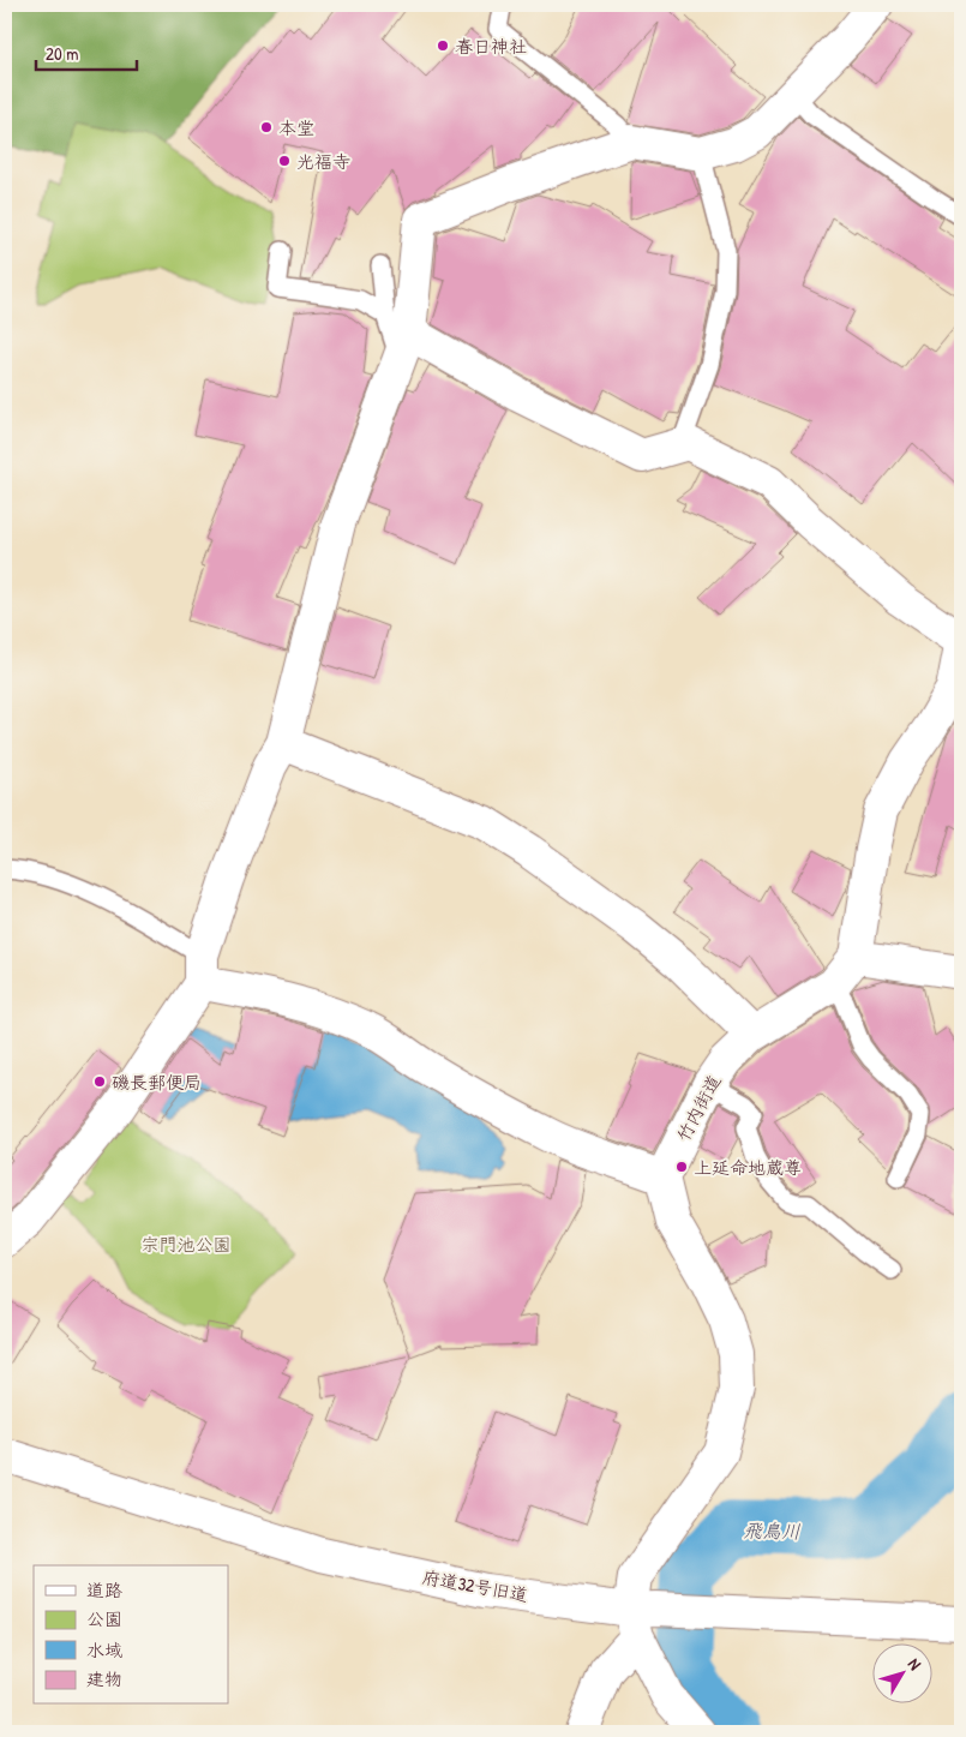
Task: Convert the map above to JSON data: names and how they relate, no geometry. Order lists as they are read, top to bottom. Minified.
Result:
{"streets":{"street":["竹内街道","府道32号旧道"]},"water":["飛鳥川"],"parks":["宗門池公園"],"places":["春日神社","本堂","光福寺","磯長郵便局","上延命地蔵尊"],"legend":["道路","公園","水域","建物"],"scale_bar":"20 m","north":"top right"}
